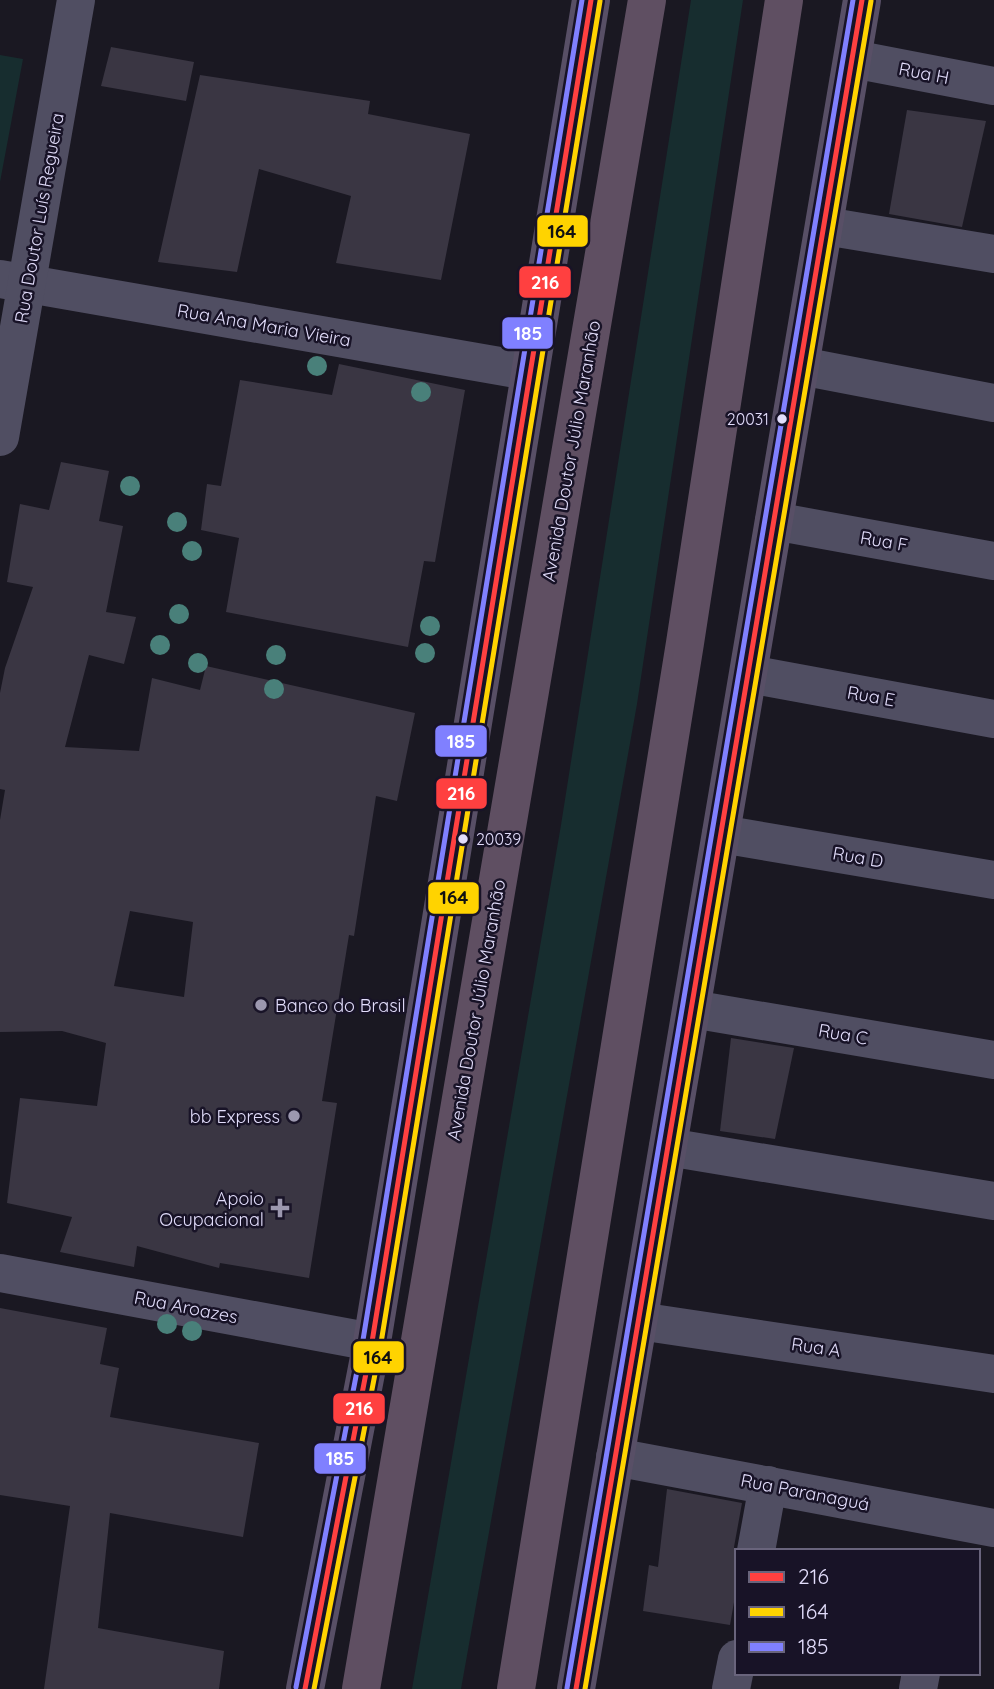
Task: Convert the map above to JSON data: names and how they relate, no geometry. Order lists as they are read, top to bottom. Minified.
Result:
{"streets":{"highway":["Avenida Doutor Júlio Maranhão"],"street":["Rua H","Rua Doutor Luís Regueira","Rua Ana Maria Vieira","Rua F","Rua E","Rua D","Rua C","Rua Aroazes","Rua A","Rua Paranaguá"]},"crossings":[["Rua Doutor Luís Regueira","Rua Ana Maria Vieira"]],"places":{"other":["20031","20039","Banco do Brasil","bb Express"],"health":["Apoio Ocupacional"]},"lines":["transit line 216","transit line 185","transit line 164"],"legend":["216","164","185"]}
